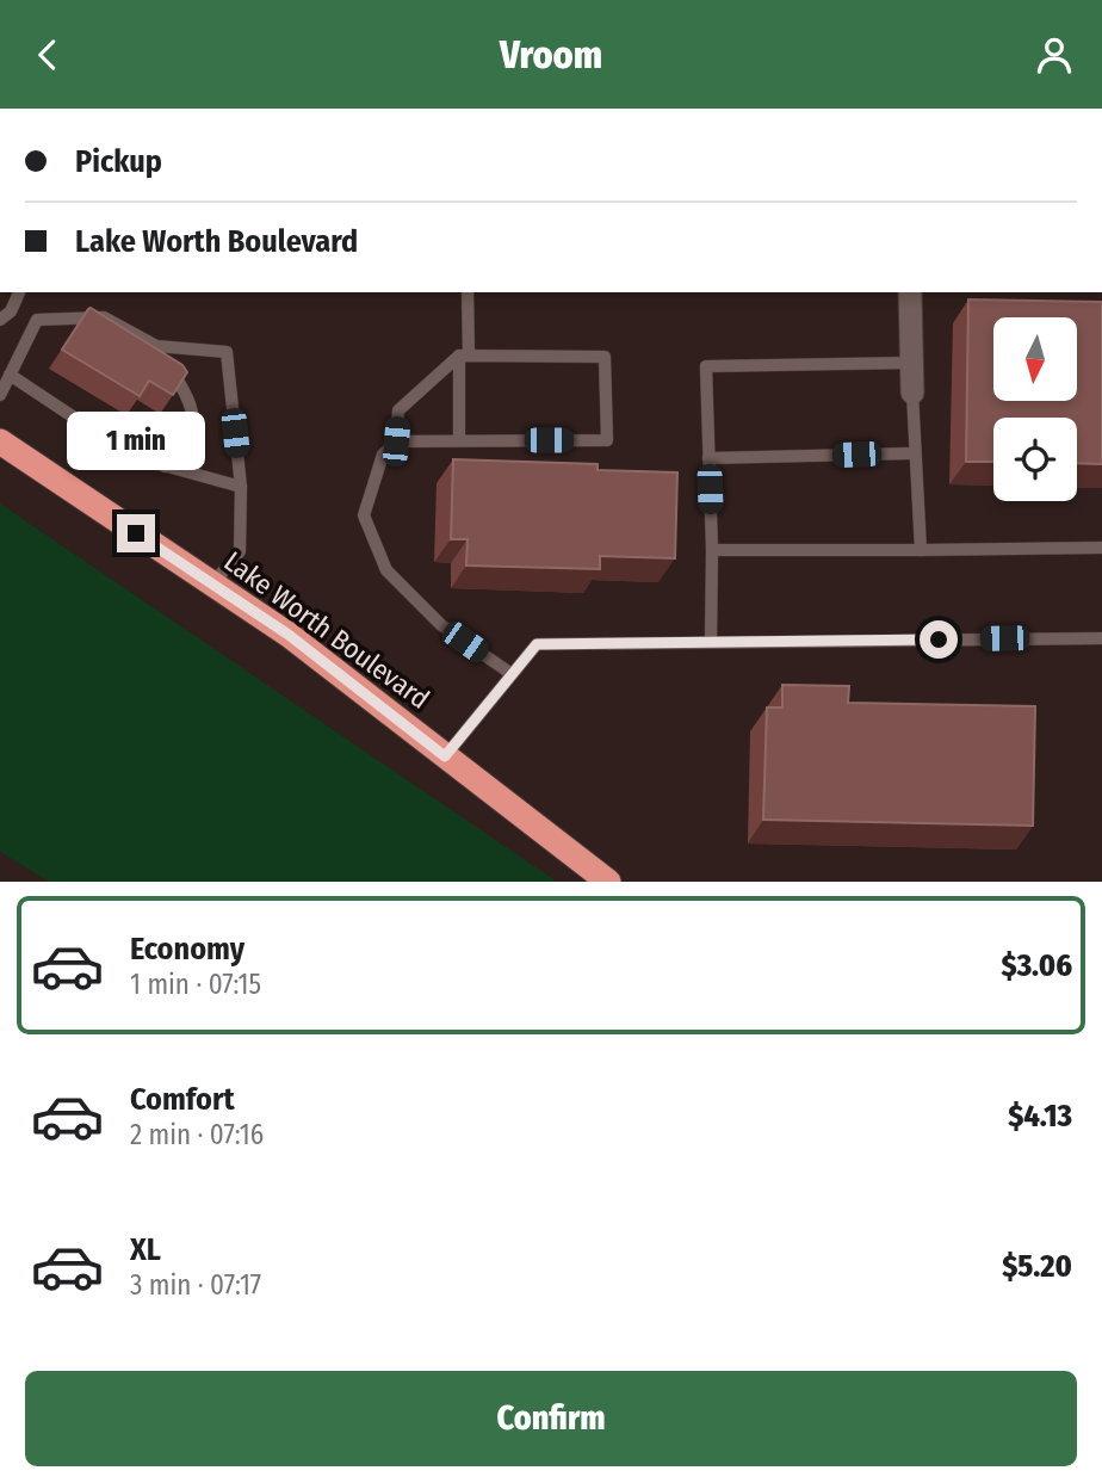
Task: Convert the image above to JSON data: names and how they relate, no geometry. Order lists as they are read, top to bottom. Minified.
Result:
{"streets":{"highway":["Lake Worth Boulevard"]},"north":"bottom","page":{"header":"Vroom","banner":["Pickup","Lake Worth Boulevard"],"bubble":"1 min","list":[{"name":"Economy","note":"1 min · 07:15","value":"$3.06"},{"name":"Comfort","note":"2 min · 07:16","value":"$4.13"},{"name":"XL","note":"3 min · 07:17","value":"$5.20"}],"buttons":"Confirm"}}
